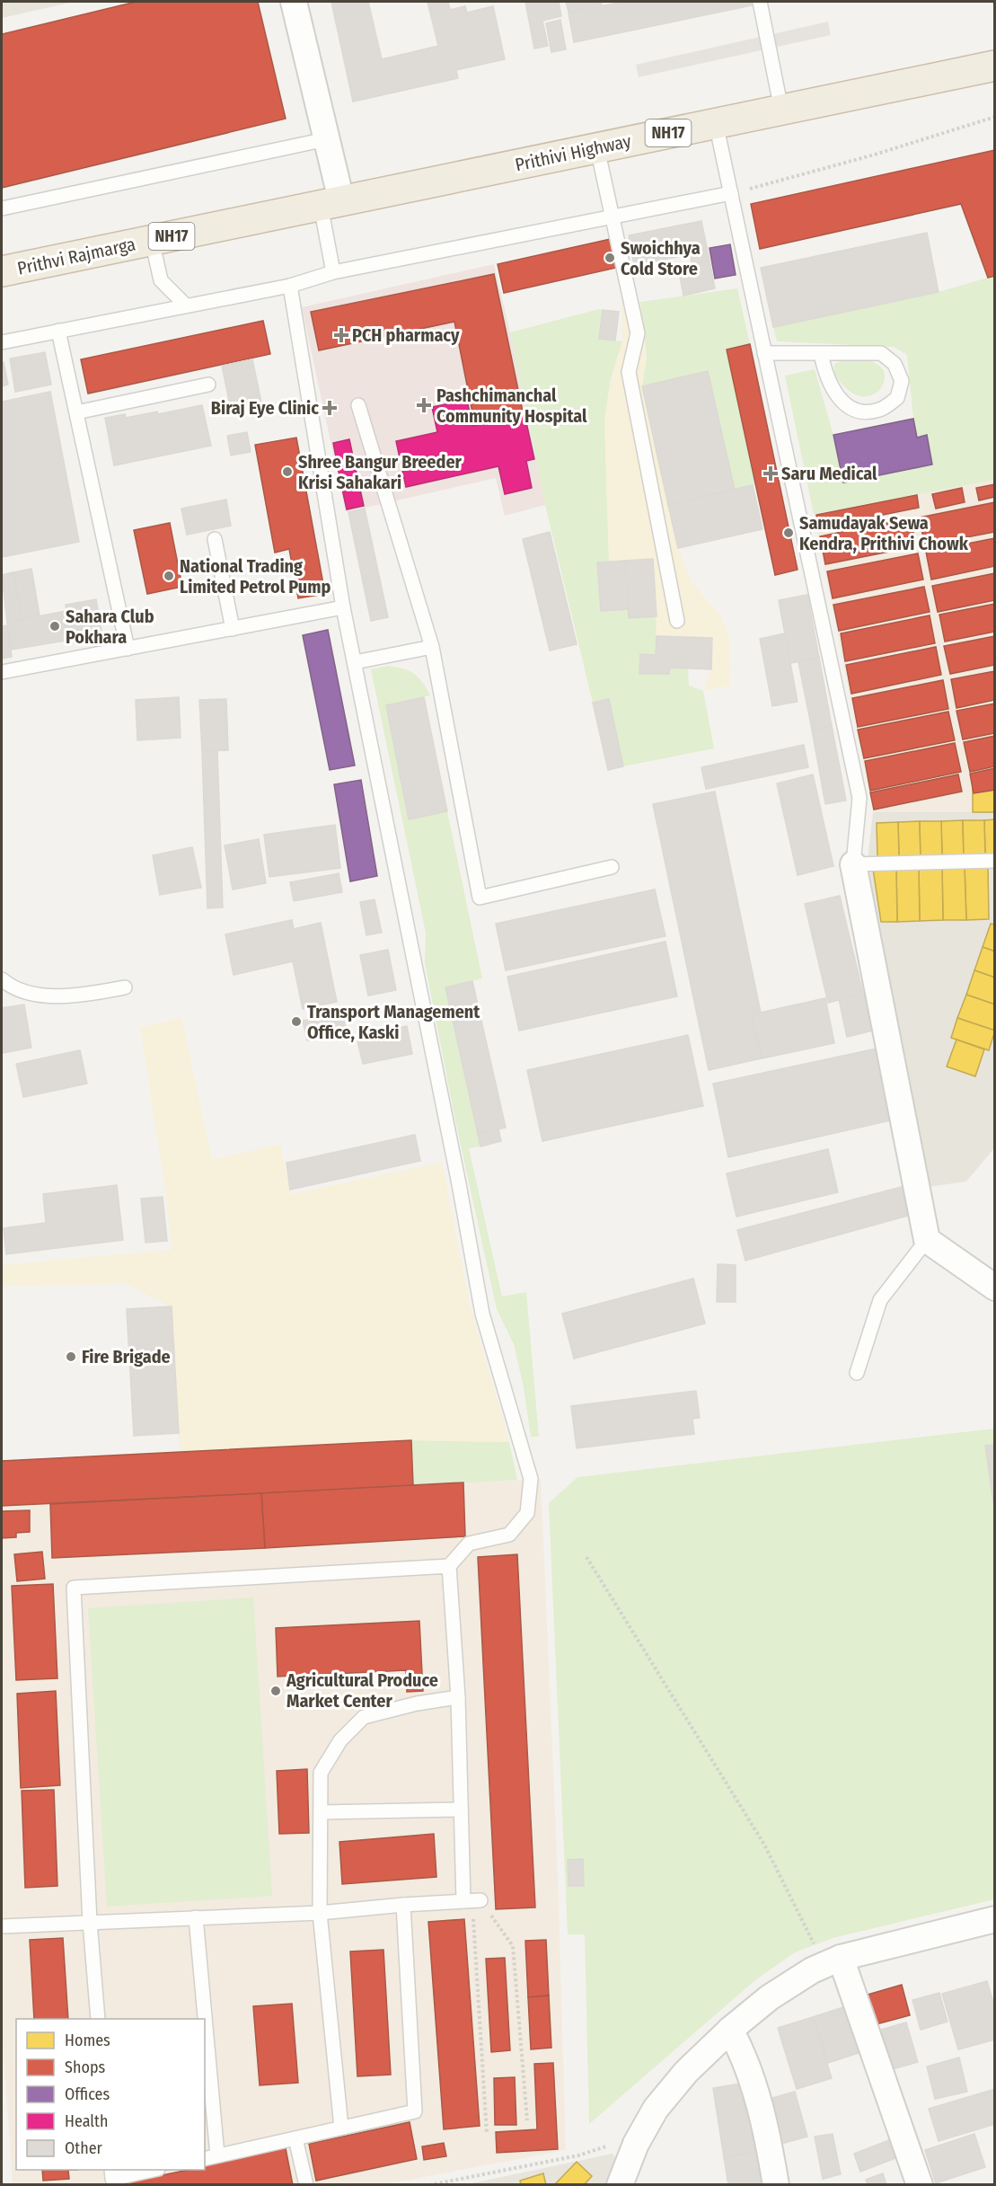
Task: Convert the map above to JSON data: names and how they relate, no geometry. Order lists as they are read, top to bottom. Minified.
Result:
{"streets":{"highway":["NH17","Prithivi Highway","Prithvi Rajmarga"]},"crossings":[["Prithivi Highway","Prithvi Rajmarga"]],"places":{"other":["Swoichhya Cold Store","Shree Bangur Breeder Krisi Sahakari","Samudayak Sewa Kendra, Prithivi Chowk","National Trading Limited Petrol Pump","Sahara Club Pokhara","Transport Management Office, Kaski","Fire Brigade","Agricultural Produce Market Center"],"health":["PCH pharmacy","Pashchimanchal Community Hospital","Biraj Eye Clinic","Saru Medical"]},"legend":["Homes","Shops","Offices","Health","Other"]}
